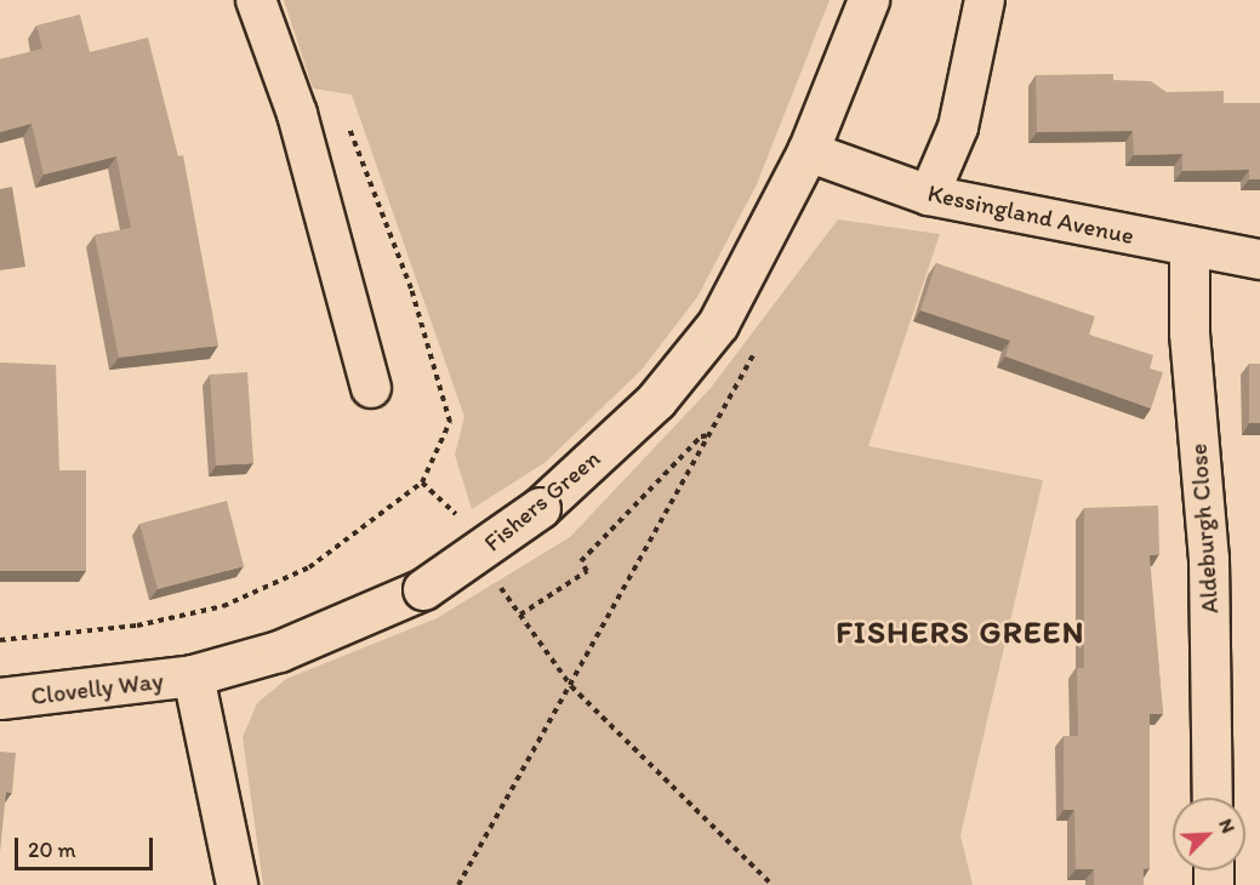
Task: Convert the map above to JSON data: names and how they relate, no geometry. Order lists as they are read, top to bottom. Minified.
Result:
{"streets":{"street":["Kessingland Avenue","Fishers Green","Aldeburgh Close","Clovelly Way"]},"crossings":[["Kessingland Avenue","Fishers Green"],["Kessingland Avenue","Aldeburgh Close"],["Fishers Green","Clovelly Way"]],"districts":["FISHERS GREEN"],"scale_bar":"20 m","north":"top right"}
